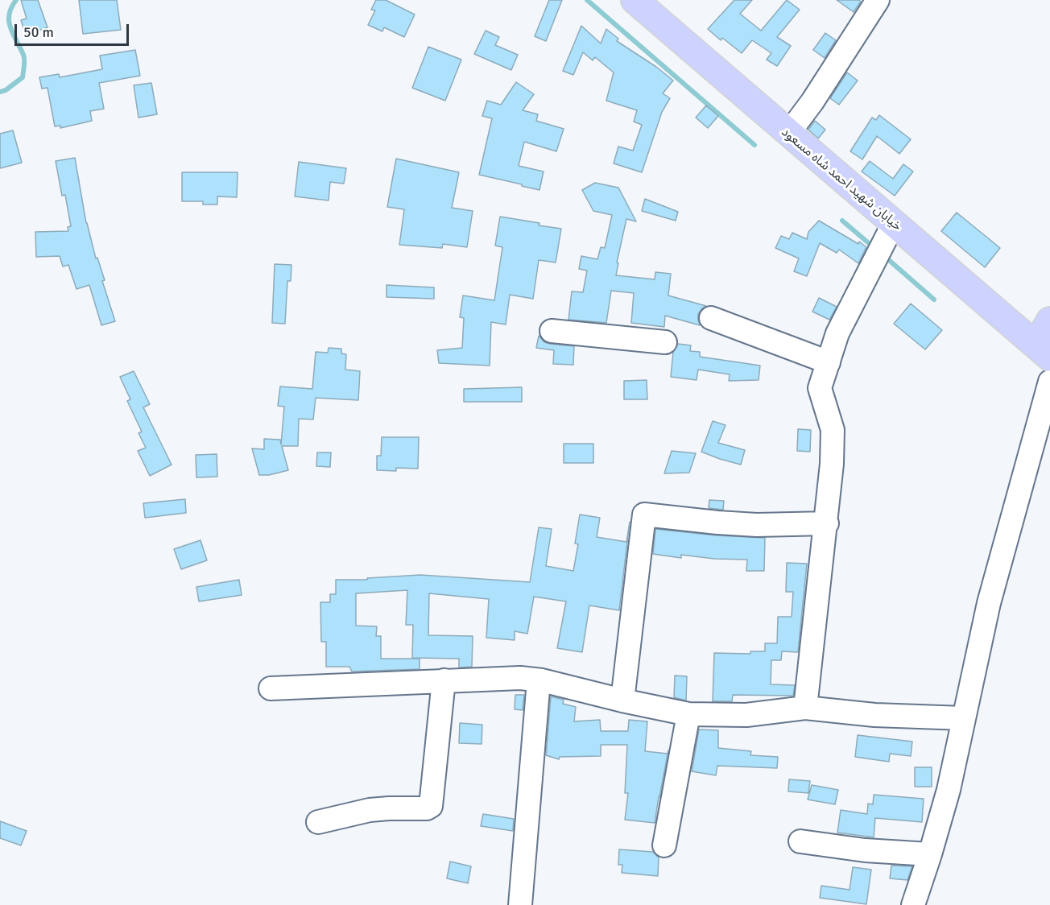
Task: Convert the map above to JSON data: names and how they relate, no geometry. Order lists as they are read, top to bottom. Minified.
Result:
{"streets":{"main road":["خیابان شهید احمد شاه مسعود"]},"scale_bar":"50 m"}
